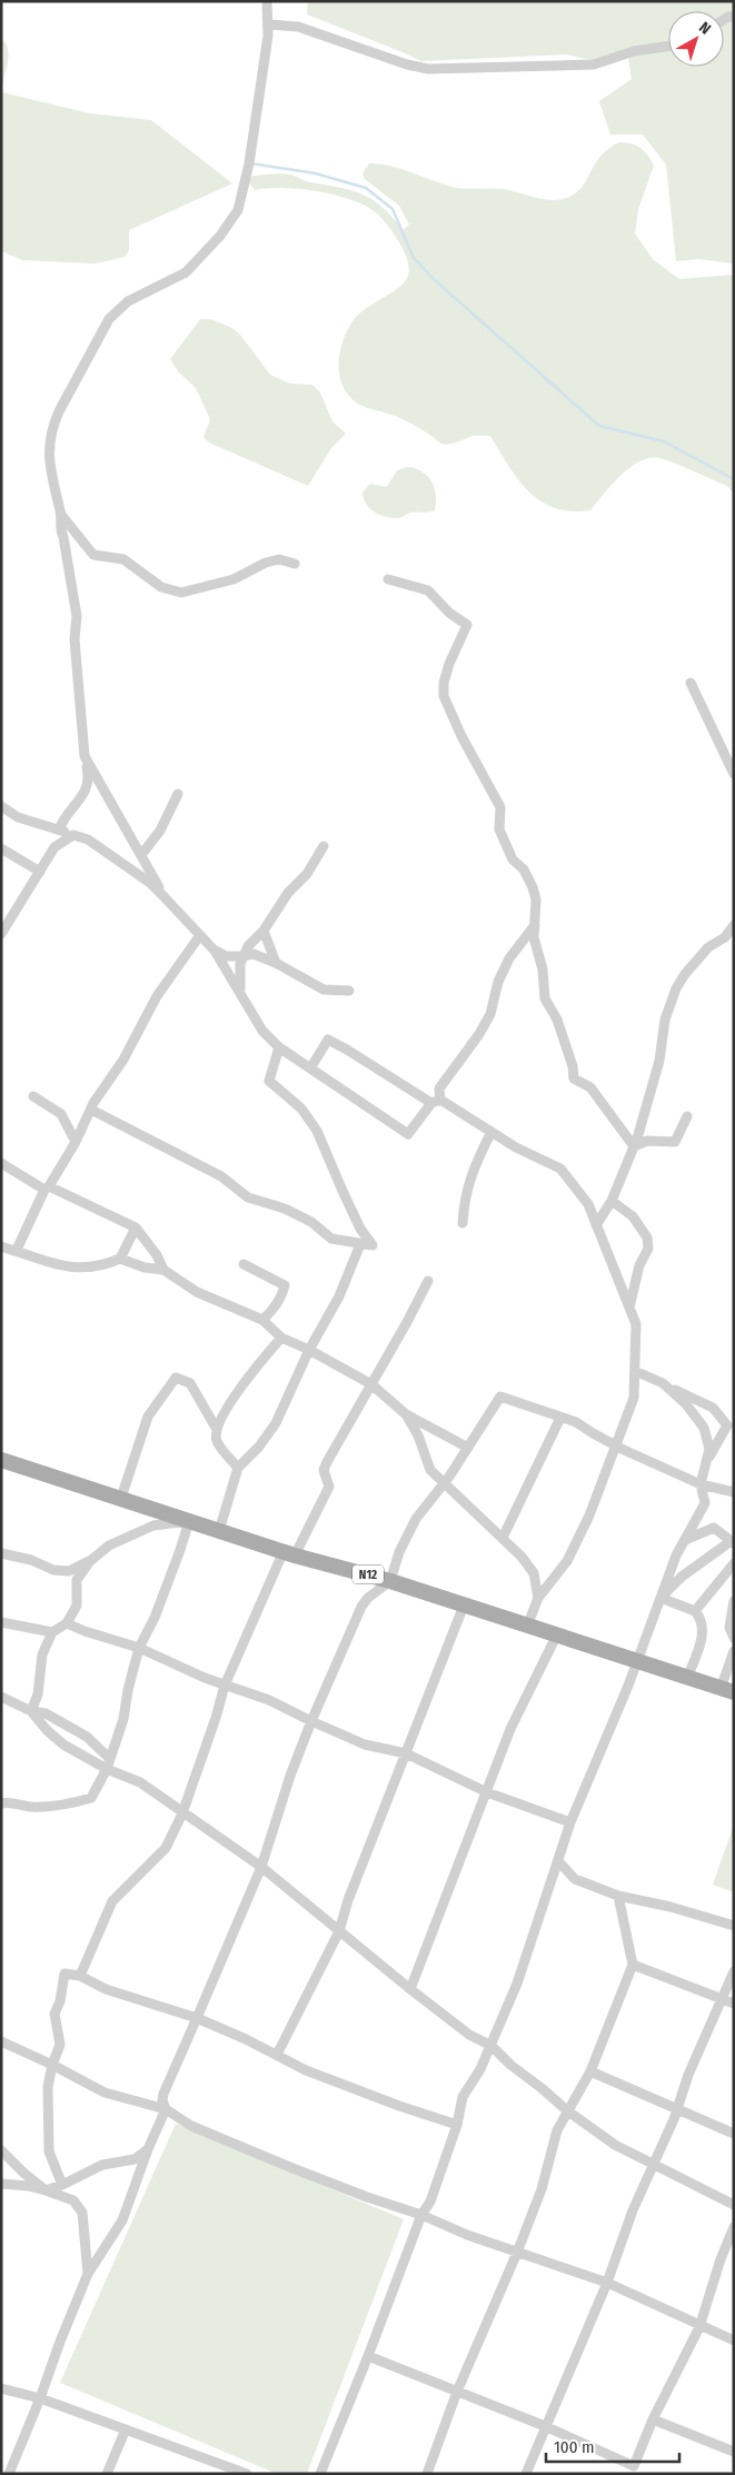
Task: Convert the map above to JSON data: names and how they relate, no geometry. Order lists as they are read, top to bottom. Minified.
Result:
{"streets":{"main road":["N12"]},"scale_bar":"100 m","north":"top right"}
